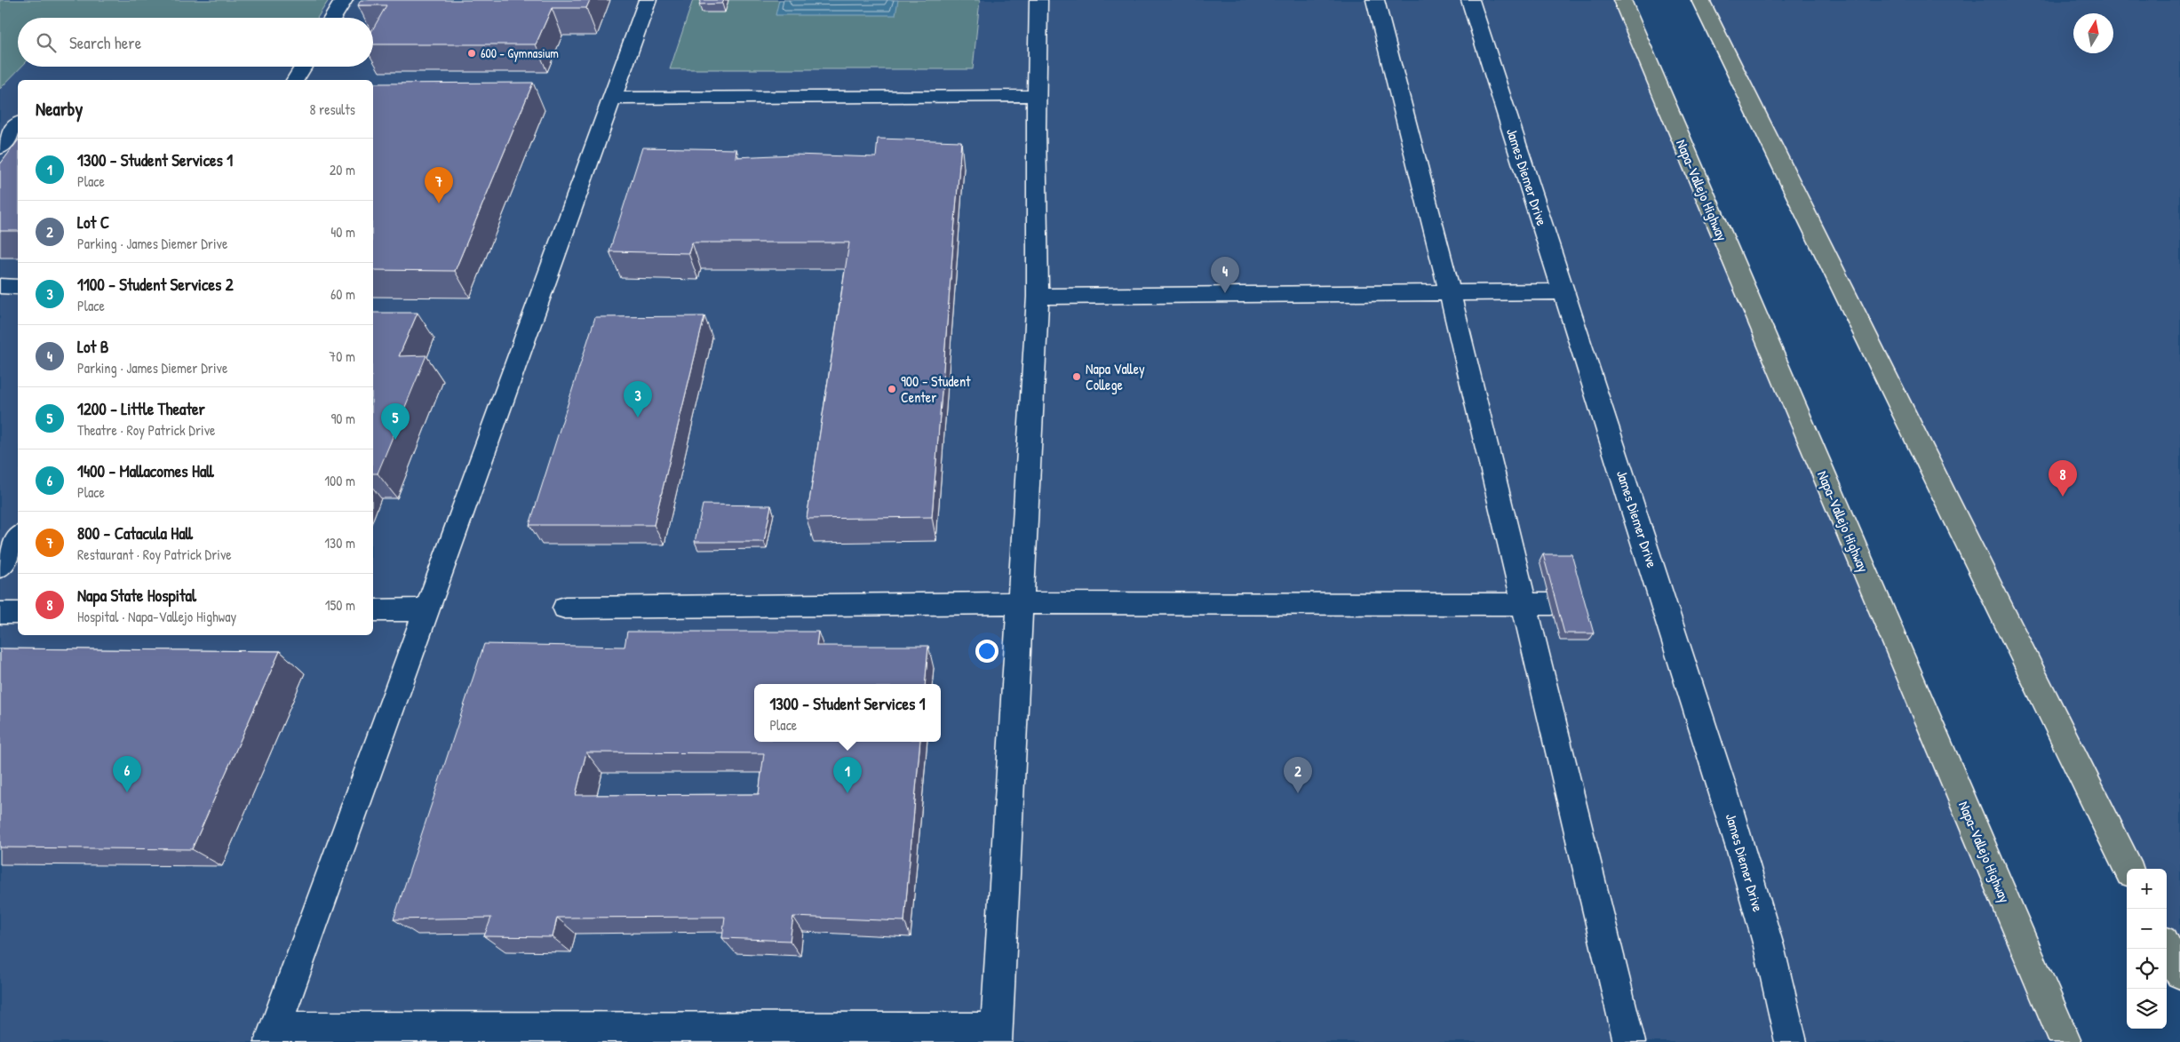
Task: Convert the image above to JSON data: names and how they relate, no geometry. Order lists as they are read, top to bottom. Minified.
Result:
{"streets":{"main road":["Napa-Vallejo Highway"],"street":["James Diemer Drive"]},"places":["600 - Gymnasium","Napa Valley College","900 - Student Center"],"north":"top","page":{"search":"Search here","heading":["Nearby","8 results"],"list":[{"mark":"1","name":"1300 - Student Services 1","note":"Place","value":"20 m"},{"mark":"2","name":"Lot C","note":"Parking · James Diemer Drive","value":"40 m"},{"mark":"3","name":"1100 - Student Services 2","note":"Place","value":"60 m"},{"mark":"4","name":"Lot B","note":"Parking · James Diemer Drive","value":"70 m"},{"mark":"5","name":"1200 - Little Theater","note":"Theatre · Roy Patrick Drive","value":"90 m"},{"mark":"6","name":"1400 - Mallacomes Hall","note":"Place","value":"100 m"},{"mark":"7","name":"800 - Catacula Hall","note":"Restaurant · Roy Patrick Drive","value":"130 m"},{"mark":"8","name":"Napa State Hospital","note":"Hospital · Napa-Vallejo Highway","value":"150 m"}],"pins":["7","4","3","5","8","6","1","2"],"popup":["1300 - Student Services 1","Place"],"map_buttons":["+","−"]}}
